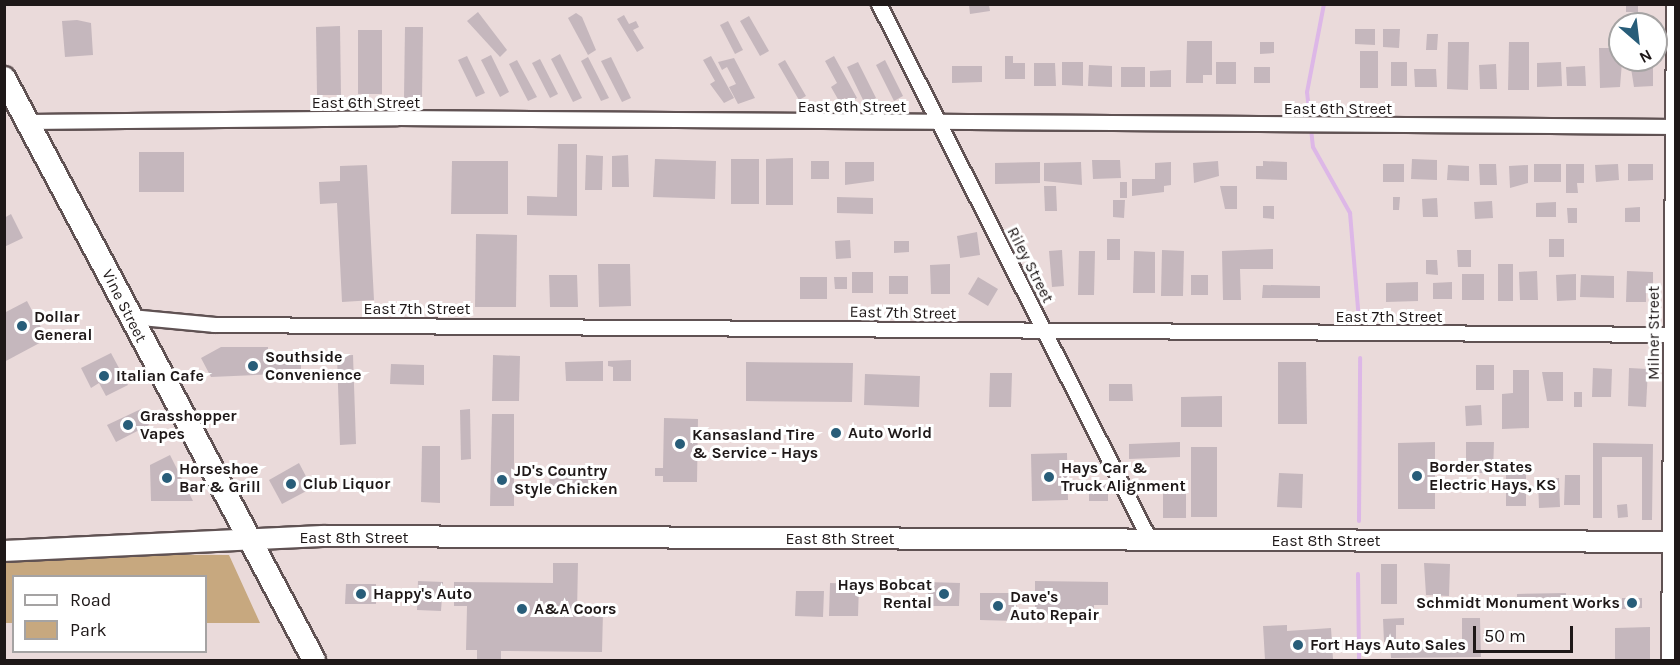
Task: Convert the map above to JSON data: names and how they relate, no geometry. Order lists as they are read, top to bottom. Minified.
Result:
{"streets":{"main road":["Vine Street","East 8th Street"],"street":["East 6th Street","Riley Street","East 7th Street","Milner Street"]},"crossings":[["East 6th Street","Riley Street"],["East 6th Street","Vine Street"],["East 6th Street","Milner Street"],["Riley Street","East 7th Street"],["Riley Street","East 8th Street"],["Vine Street","East 7th Street"],["Vine Street","East 8th Street"],["East 7th Street","Milner Street"],["Milner Street","East 8th Street"]],"places":["Dollar General","Southside Convenience","Italian Cafe","Grasshopper Vapes","Auto World","Kansasland Tire & Service - Hays","Border States Electric Hays, KS","Hays Car & Truck Alignment","Horseshoe Bar & Grill","JD's Country Style Chicken","Club Liquor","Happy's Auto","Hays Bobcat Rental","Schmidt Monument Works","Dave's Auto Repair","A&A Coors","Fort Hays Auto Sales"],"legend":["Road","Park"],"scale_bar":"50 m","north":"bottom right"}
